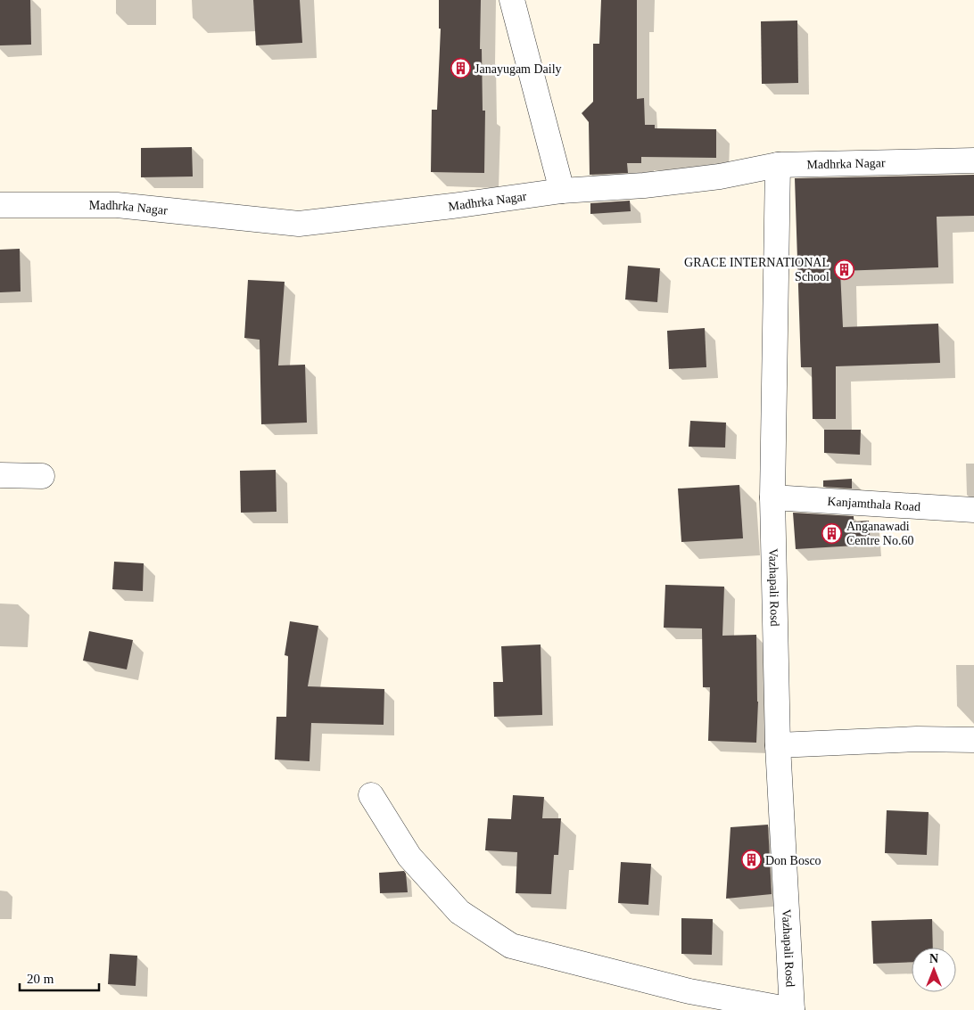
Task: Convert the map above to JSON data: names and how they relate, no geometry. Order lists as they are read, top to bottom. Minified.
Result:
{"streets":{"street":["Madhrka Nagar","Kanjamthala Road","Vazhapali Rosd"]},"crossings":[["Madhrka Nagar","Vazhapali Rosd"],["Kanjamthala Road","Vazhapali Rosd"]],"places":{"building":["Janayugam Daily","GRACE INTERNATIONAL School","Anganawadi Centre No.60","Don Bosco"]},"scale_bar":"20 m","north":"top"}
